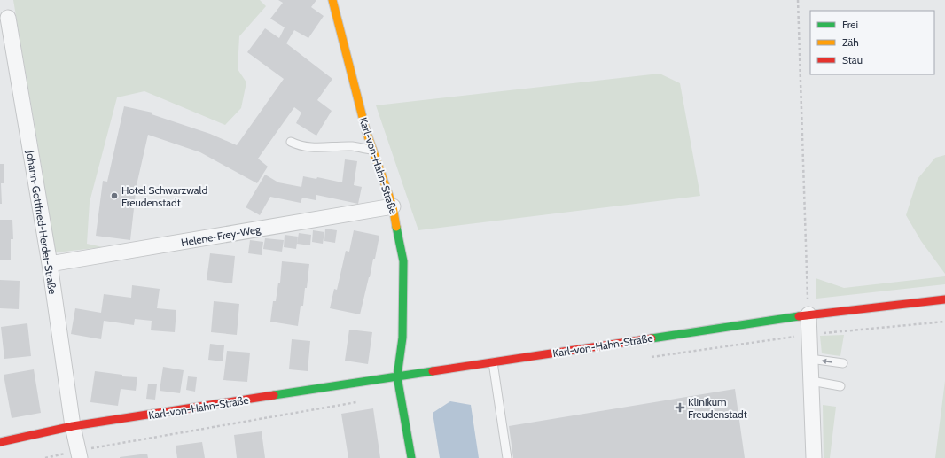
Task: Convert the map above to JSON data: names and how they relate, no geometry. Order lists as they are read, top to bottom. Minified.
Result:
{"streets":{"street":["Karl-von-Hahn-Straße","Johann-Gottfried-Herder-Straße","Helene-Frey-Weg"]},"crossings":[["Karl-von-Hahn-Straße","Johann-Gottfried-Herder-Straße"],["Karl-von-Hahn-Straße","Helene-Frey-Weg"],["Johann-Gottfried-Herder-Straße","Helene-Frey-Weg"]],"places":{"other":["Hotel Schwarzwald Freudenstadt"],"health":["Klinikum Freudenstadt"]},"legend":["Frei","Zäh","Stau"]}
